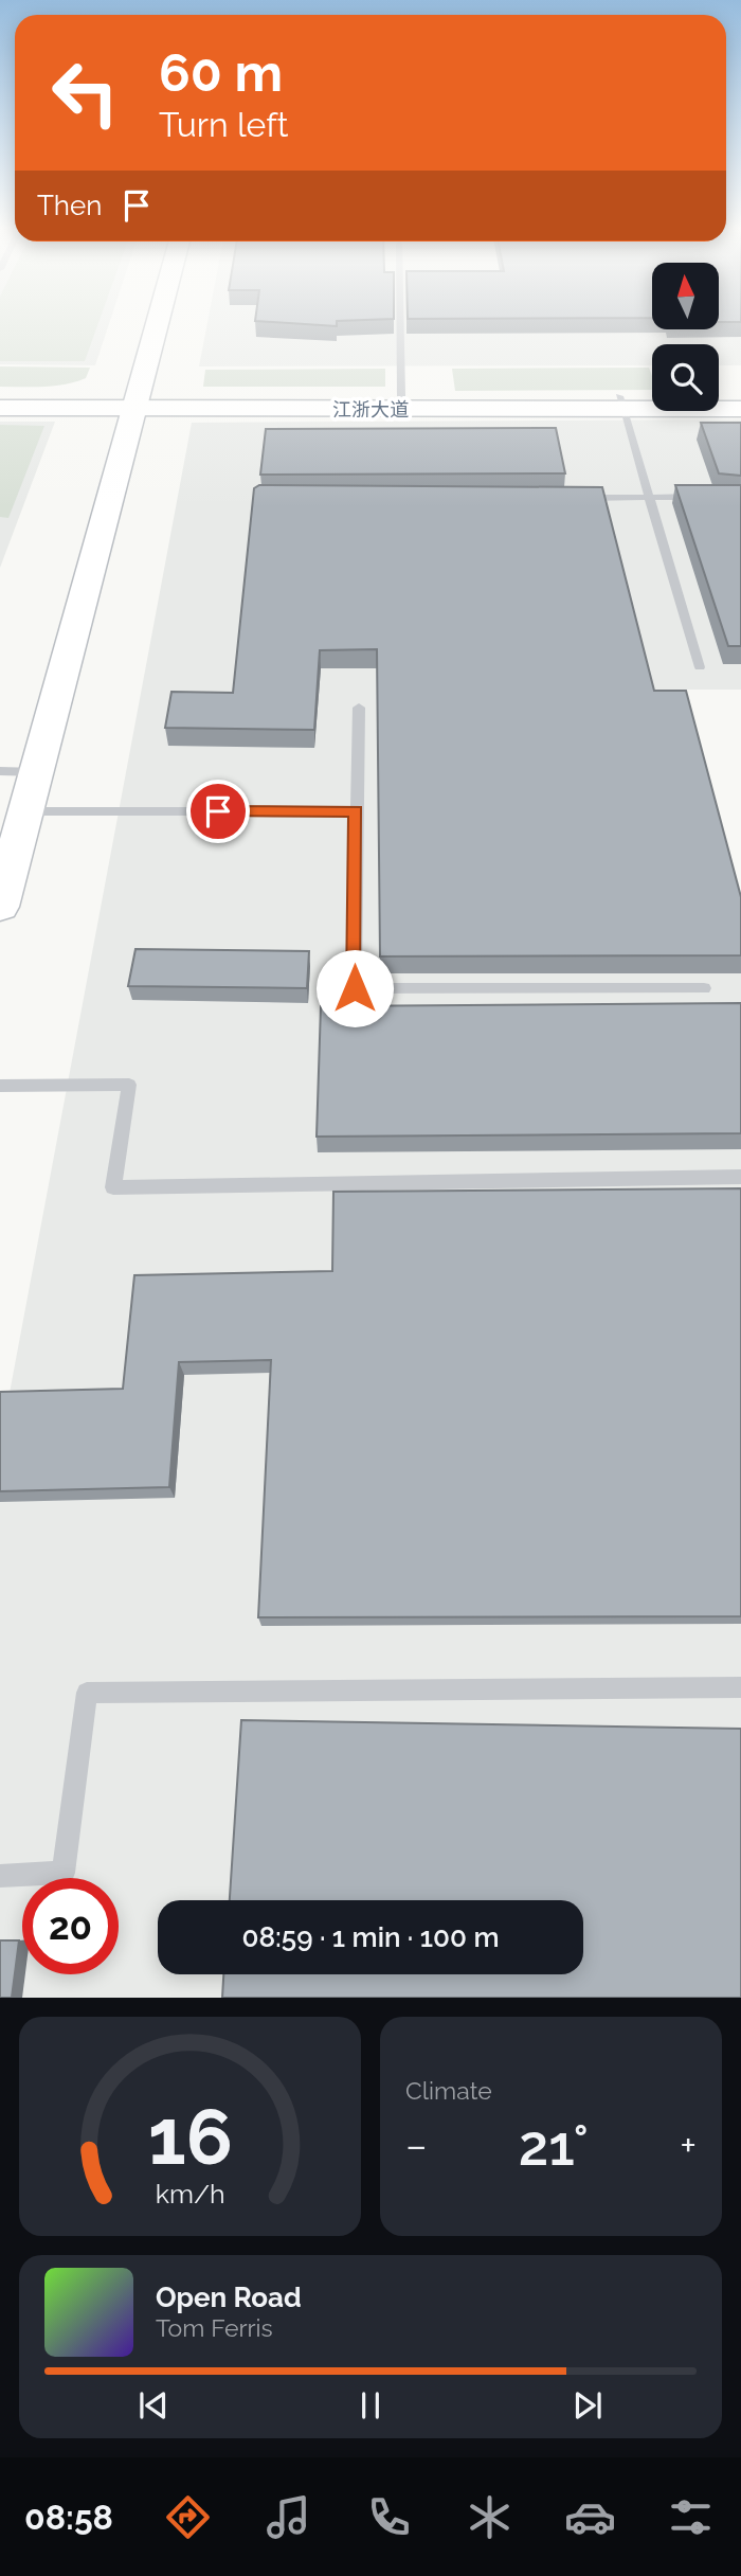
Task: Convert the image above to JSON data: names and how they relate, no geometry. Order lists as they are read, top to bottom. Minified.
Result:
{"streets":{"main road":["江浙大道"]},"north":"top","page":{"turn":["60 m","Turn left"],"then":"Then","limit":"20","trip":"08:59 · 1 min · 100 m","tile":"Climate","heat":["−","21°","+"],"song":["Open Road","Tom Ferris"],"tabs":"08:58","gauge":["16","km/h"]}}
